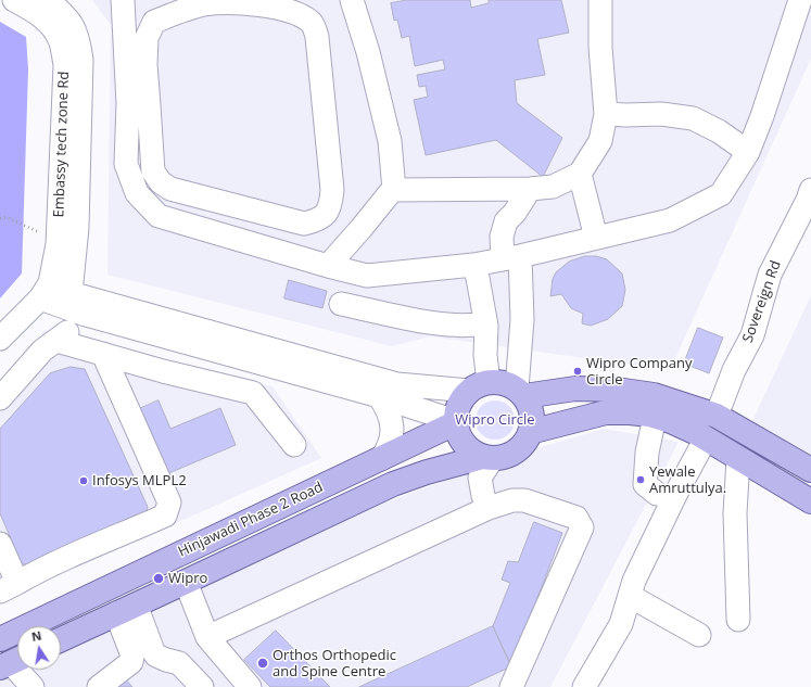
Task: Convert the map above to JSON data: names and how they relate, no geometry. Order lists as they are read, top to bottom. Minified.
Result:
{"streets":{"main road":["Hinjawadi Phase 2 Road"],"street":["Embassy tech zone Rd","Sovereign Rd"]},"parks":["Wipro Circle"],"places":["Wipro Company Circle","Yewale Amruttulya.","Infosys MLPL2","Wipro","Orthos Orthopedic and Spine Centre"],"north":"top"}
